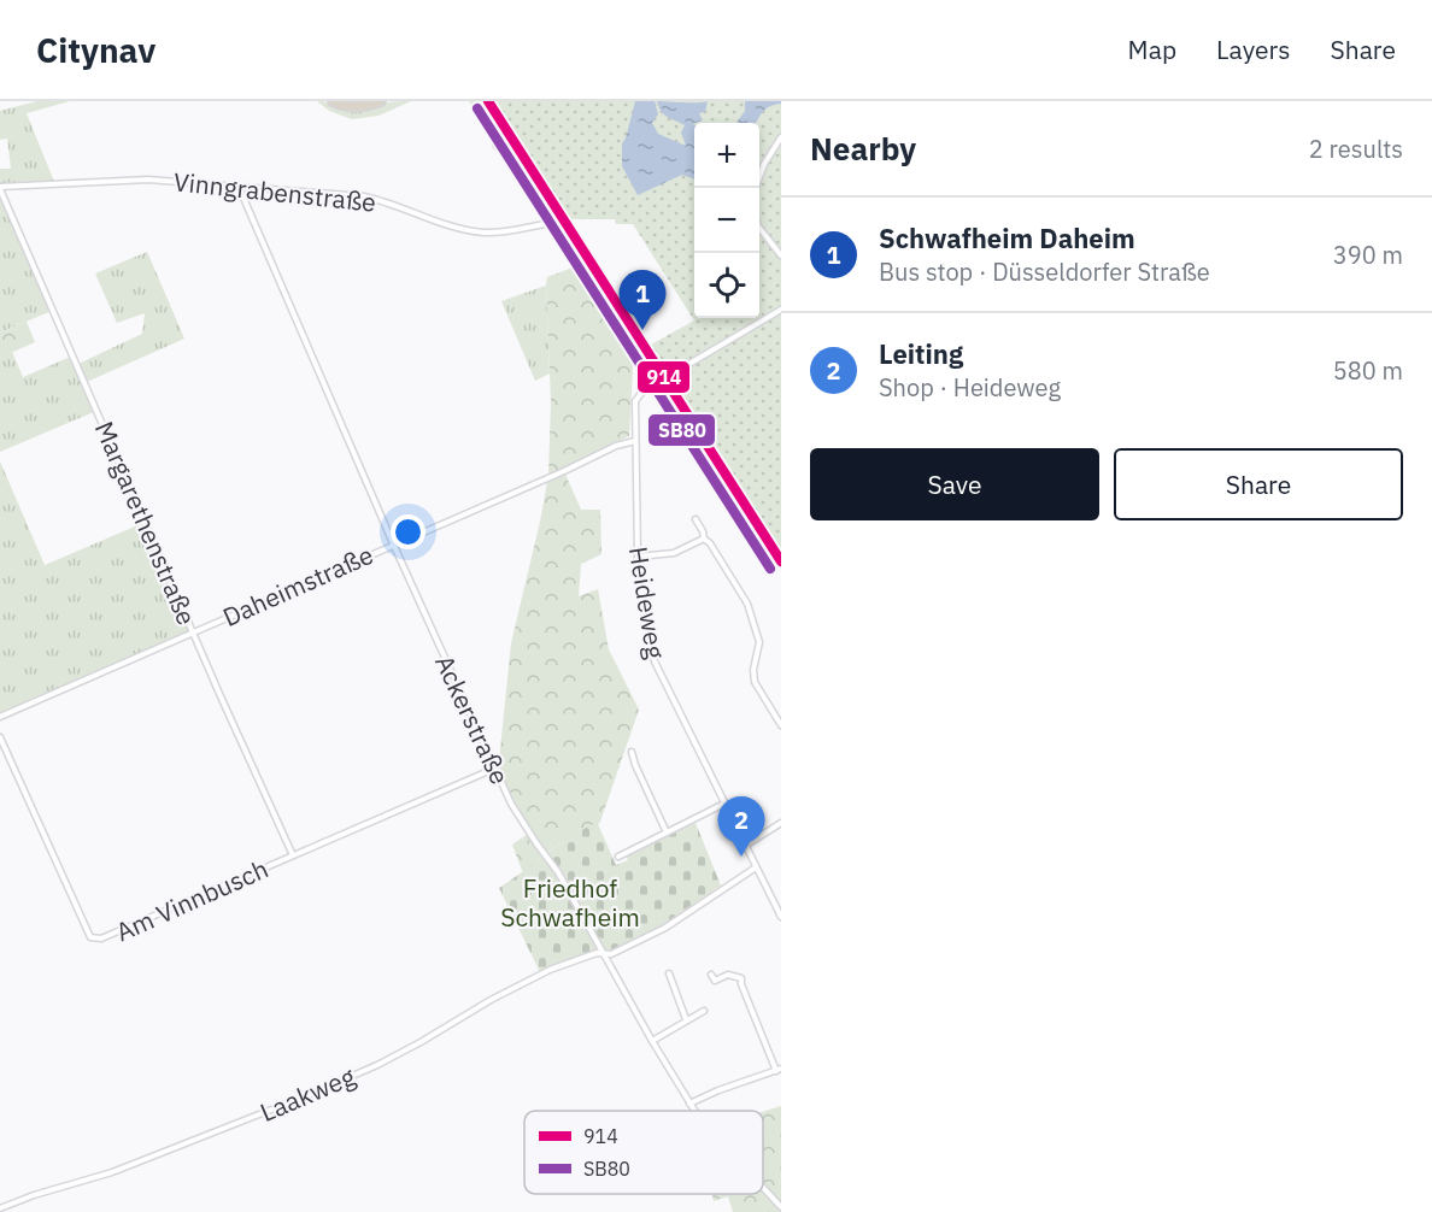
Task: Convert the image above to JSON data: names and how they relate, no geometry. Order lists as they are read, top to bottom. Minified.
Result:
{"streets":{"street":["Vinngrabenstraße","Margarethenstraße","Daheimstraße","Heideweg","Ackerstraße","Am Vinnbusch","Laakweg"]},"crossings":[["Vinngrabenstraße","Margarethenstraße"],["Vinngrabenstraße","Ackerstraße"],["Margarethenstraße","Daheimstraße"],["Margarethenstraße","Am Vinnbusch"],["Daheimstraße","Heideweg"],["Daheimstraße","Ackerstraße"],["Heideweg","Laakweg"],["Ackerstraße","Am Vinnbusch"],["Ackerstraße","Laakweg"]],"parks":["Friedhof Schwafheim"],"lines":["transit line 914","transit line SB80"],"legend":["914","SB80"],"page":{"header":"Citynav","nav":["Map","Layers","Share"],"heading":["Nearby","2 results"],"map_buttons":["+","−"],"list":[{"mark":"1","name":"Schwafheim Daheim","note":"Bus stop · Düsseldorfer Straße","value":"390 m"},{"mark":"2","name":"Leiting","note":"Shop · Heideweg","value":"580 m"}],"pins":["1","2"],"buttons":["Save","Share"]}}
